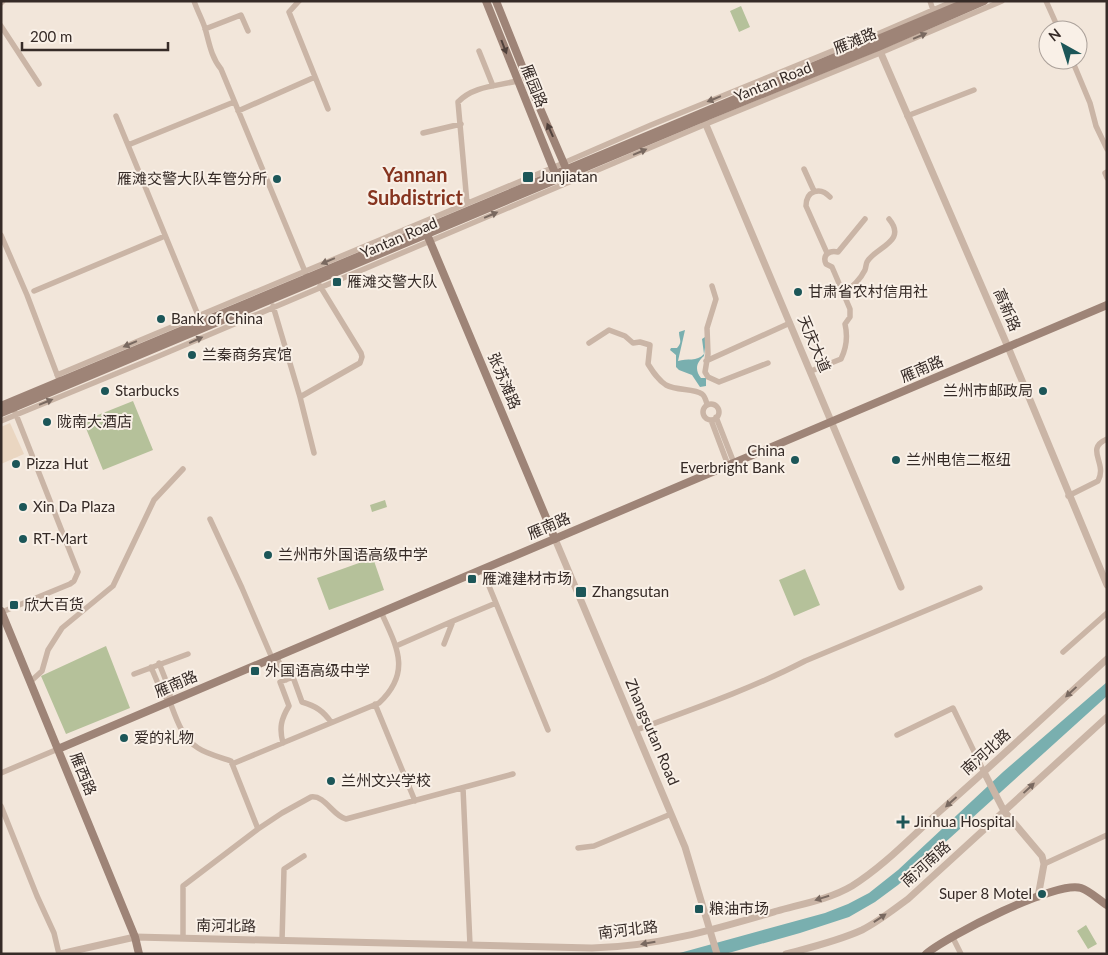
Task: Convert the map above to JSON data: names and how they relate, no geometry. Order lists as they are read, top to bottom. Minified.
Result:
{"streets":{"main road":["雁滩路","Yantan Road","雁园路","雁南路","张苏滩路","雁西路"],"street":["高新路","天庆大道","Zhangsutan Road","南河北路","南河南路"]},"crossings":[["雁滩路","Yantan Road"],["雁滩路","雁园路"],["雁滩路","高新路"],["雁滩路","天庆大道"],["Yantan Road","雁园路"],["Yantan Road","高新路"],["Yantan Road","天庆大道"],["Yantan Road","张苏滩路"],["高新路","雁南路"],["天庆大道","雁南路"],["雁南路","张苏滩路"],["雁南路","Zhangsutan Road"],["雁南路","雁西路"],["张苏滩路","Zhangsutan Road"],["Zhangsutan Road","南河北路"],["南河北路","雁西路"]],"one_way":["南河北路","南河南路"],"districts":["Yannan Subdistrict"],"places":{"transit":["Junjiatan","雁滩交警大队","雁滩建材市场","Zhangsutan","欣大百货","外国语高级中学","粮油市场"],"other":["雁滩交警大队车管分所","甘肃省农村信用社","Bank of China","兰秦商务宾馆","Starbucks","兰州市邮政局","陇南大酒店","China Everbright Bank","兰州电信二枢纽","Pizza Hut","Xin Da Plaza","RT-Mart","兰州市外国语高级中学","爱的礼物","兰州文兴学校","Super 8 Motel"],"health":["Jinhua Hospital"]},"scale_bar":"200 m","north":"top left"}
